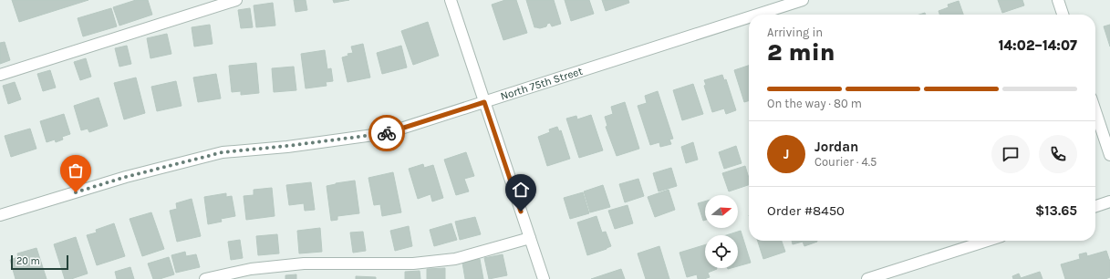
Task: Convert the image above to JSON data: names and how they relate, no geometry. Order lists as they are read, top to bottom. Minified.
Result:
{"streets":{"street":["North 75th Street"]},"scale_bar":"20 m","north":"right","page":{"heading":["2 min","Arriving in","14:02–14:07"],"panel":["Jordan","Courier · 4.5","Order #8450","$13.65"],"bar":"On the way · 80 m","round":"J","scale":"20 m"}}
